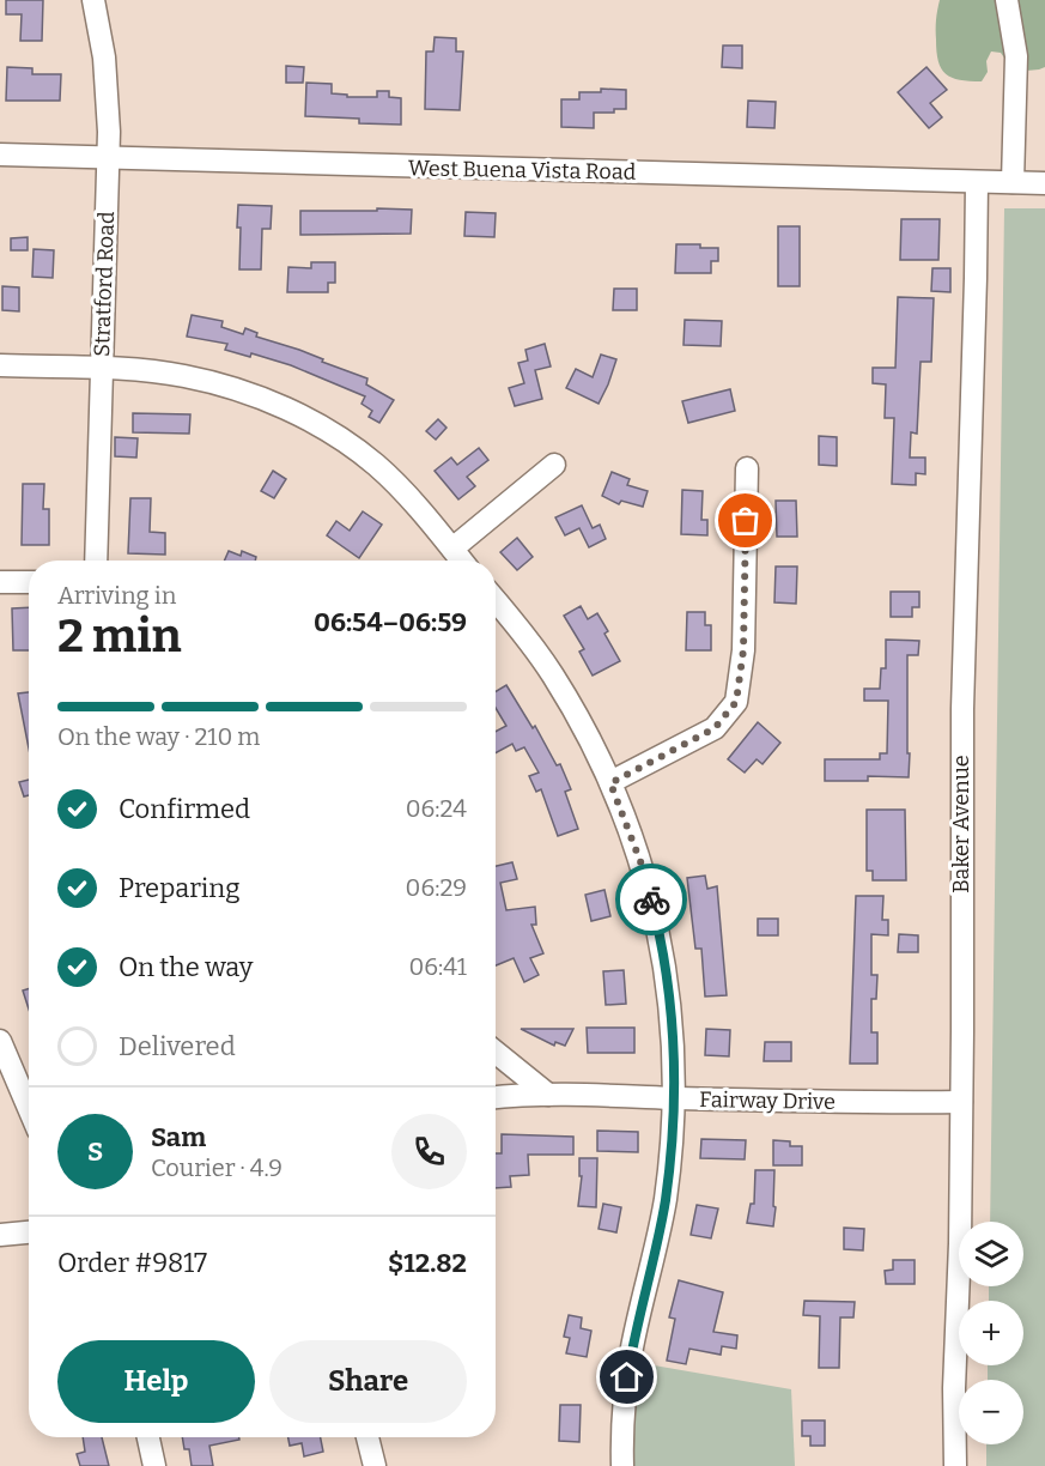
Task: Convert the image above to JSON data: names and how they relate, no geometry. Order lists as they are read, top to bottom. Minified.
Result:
{"streets":{"street":["West Buena Vista Road","Stratford Road","Baker Avenue","Fairway Drive"]},"crossings":[["West Buena Vista Road","Stratford Road"],["West Buena Vista Road","Baker Avenue"],["Baker Avenue","Fairway Drive"]],"page":{"heading":["2 min","Arriving in","06:54–06:59"],"panel":["Sam","Courier · 4.9","Order #9817","$12.82"],"bar":"On the way · 210 m","list":[["Confirmed","06:24"],["Preparing","06:29"],["On the way","06:41"],"Delivered"],"round":"S","map_buttons":["+","−"],"buttons":["Help","Share"]}}
